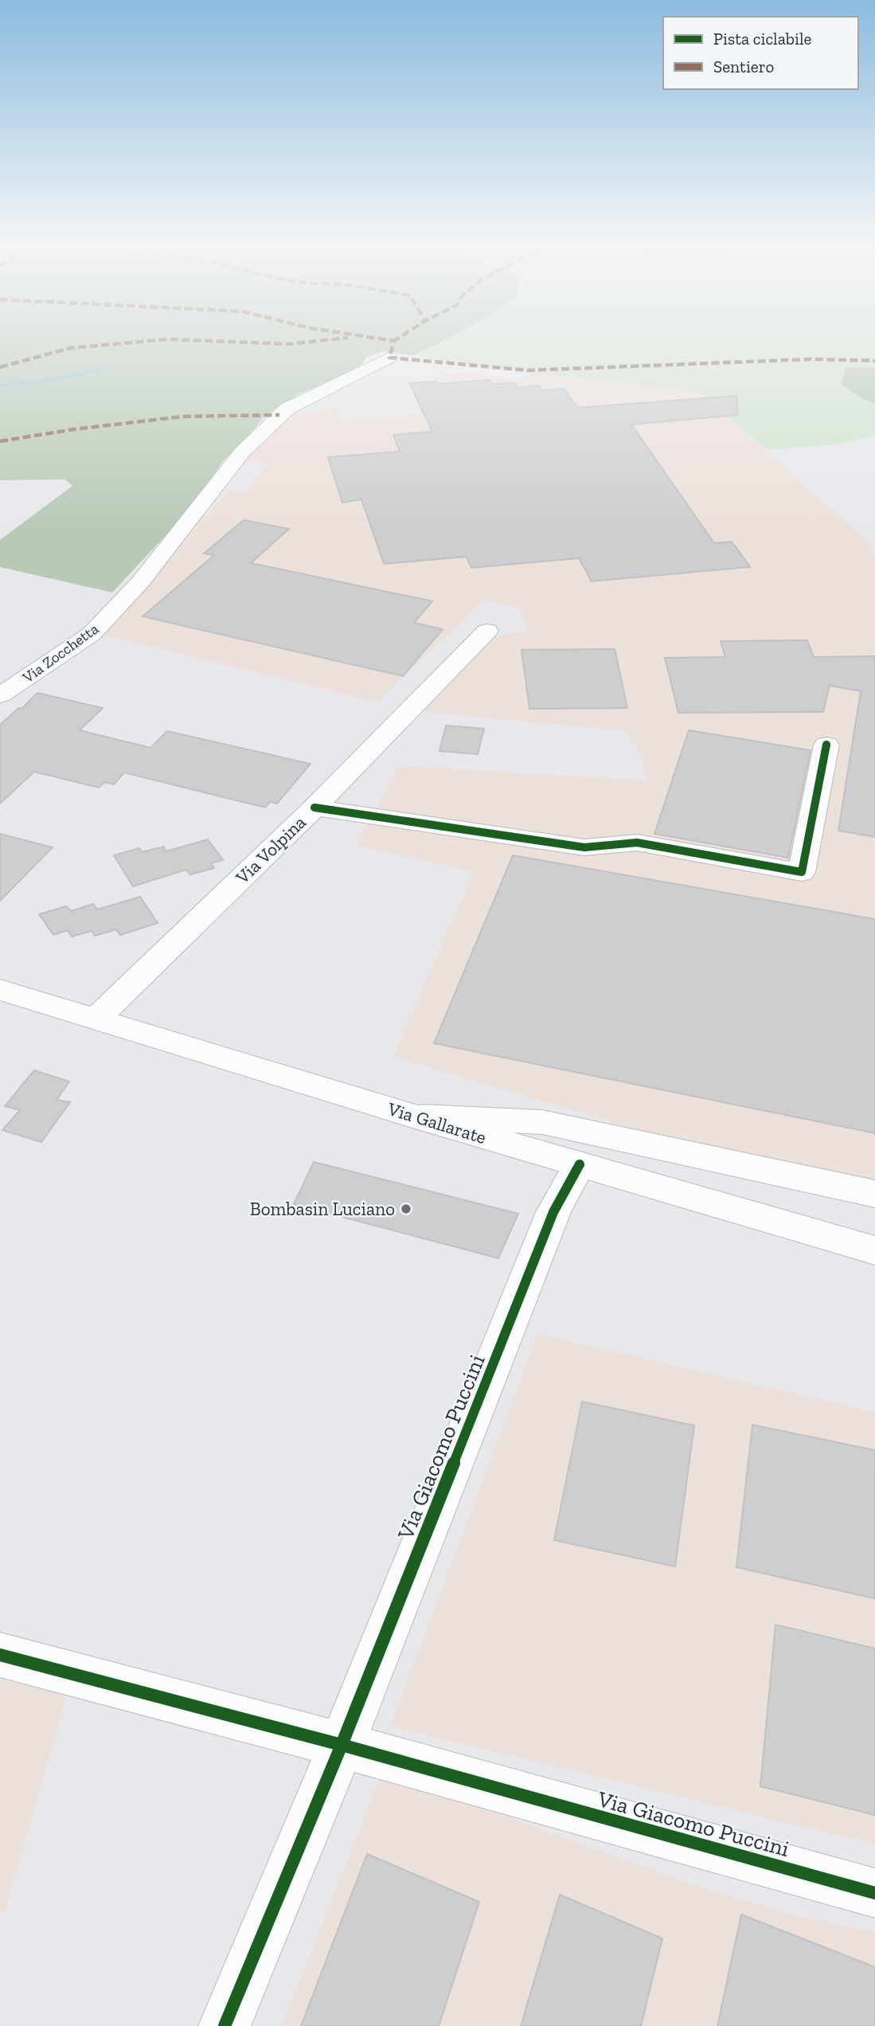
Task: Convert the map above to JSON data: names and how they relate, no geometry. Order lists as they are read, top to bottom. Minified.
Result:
{"streets":{"street":["Via Zocchetta","Via Volpina","Via Gallarate","Via Giacomo Puccini"]},"crossings":[["Via Volpina","Via Gallarate"],["Via Gallarate","Via Giacomo Puccini"]],"places":["Bombasin Luciano"],"legend":["Pista ciclabile","Sentiero"]}
